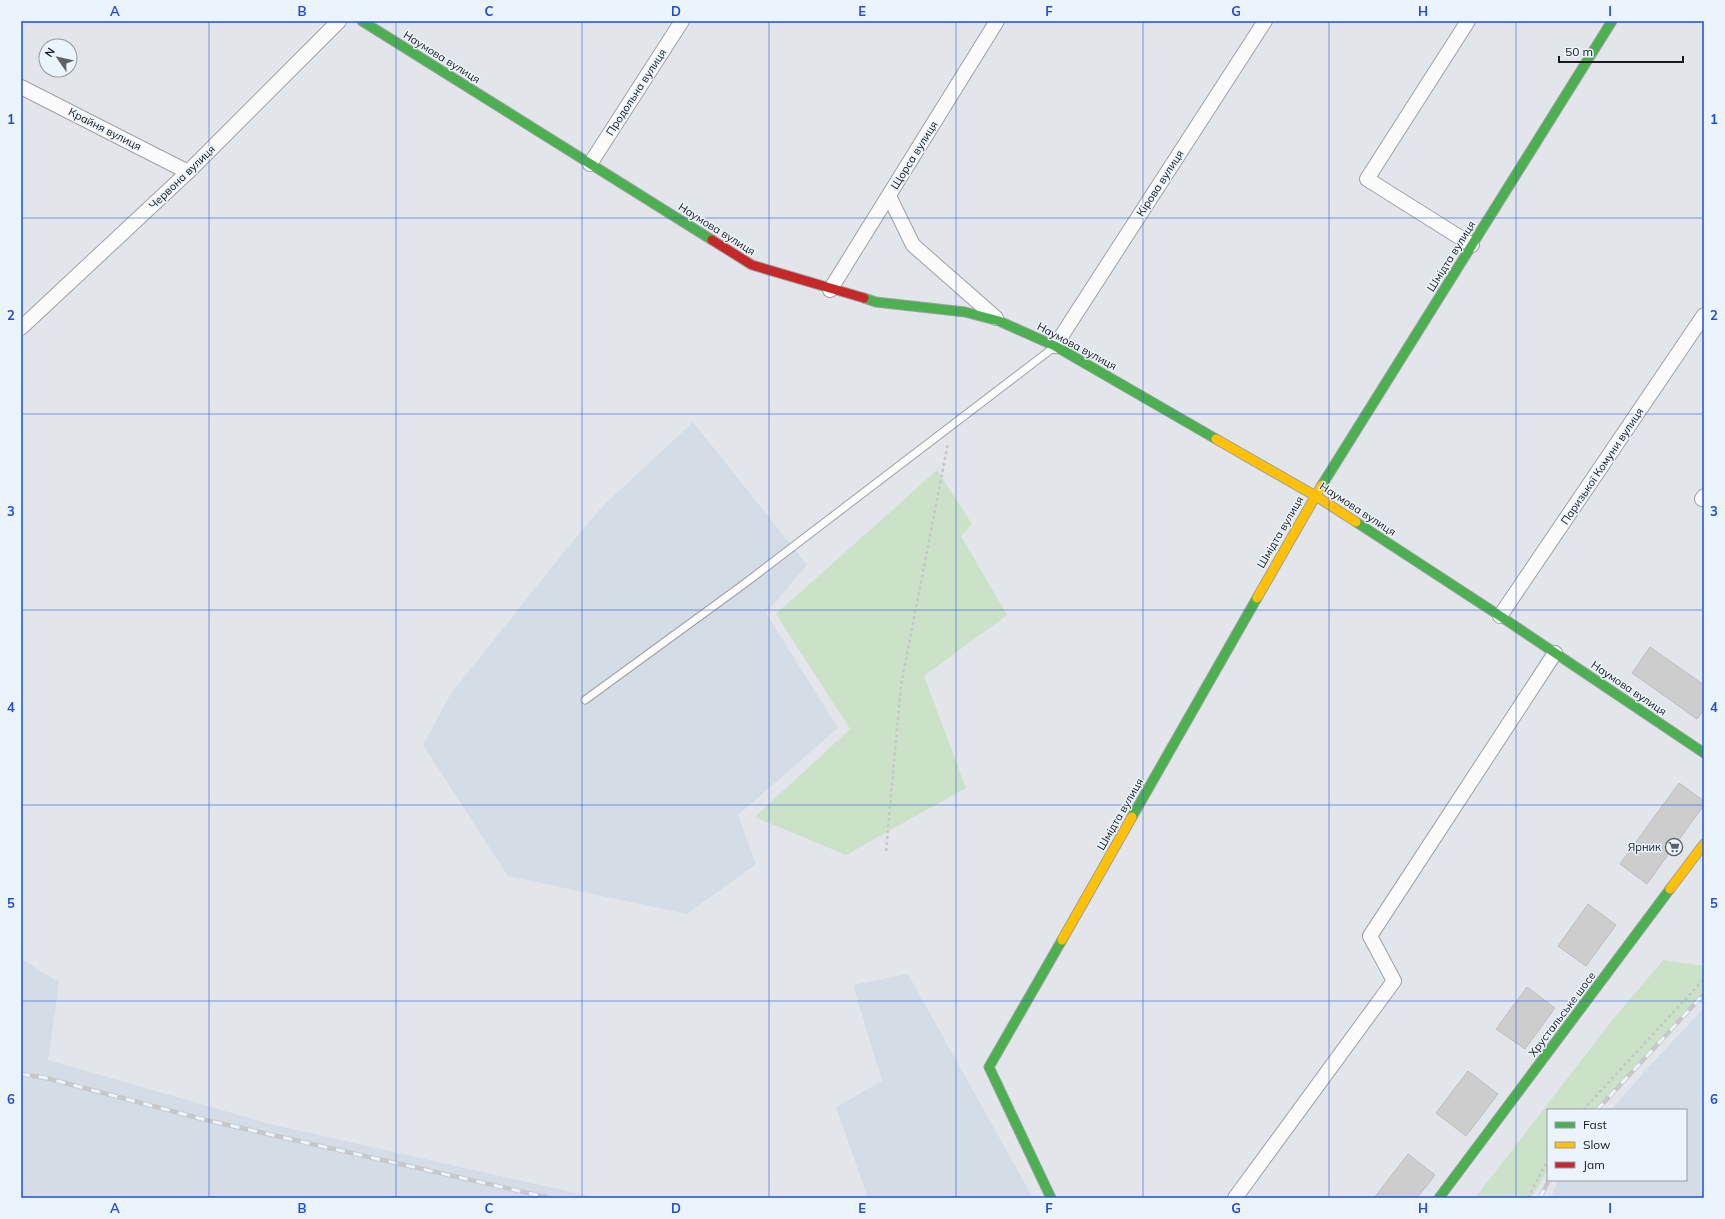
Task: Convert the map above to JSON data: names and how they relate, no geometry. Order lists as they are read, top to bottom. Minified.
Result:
{"streets":{"street":["Наумова вулиця","Продольна вулиця","Крайня вулиця","Щорса вулиця","Червона вулиця","Кірова вулиця","Шмідта вулиця","Паризької Комуни вулиця","Хрустальське шосе"]},"crossings":[["Наумова вулиця","Продольна вулиця"],["Наумова вулиця","Щорса вулиця"],["Наумова вулиця","Кірова вулиця"],["Наумова вулиця","Шмідта вулиця"],["Наумова вулиця","Паризької Комуни вулиця"],["Крайня вулиця","Червона вулиця"]],"places":{"supermarket":["Ярник"]},"legend":["Fast","Slow","Jam"],"scale_bar":"50 m","north":"top left","grid":{"columns":["A","B","C","D","E","F","G","H","I"],"rows":["1","2","3","4","5","6"]}}
